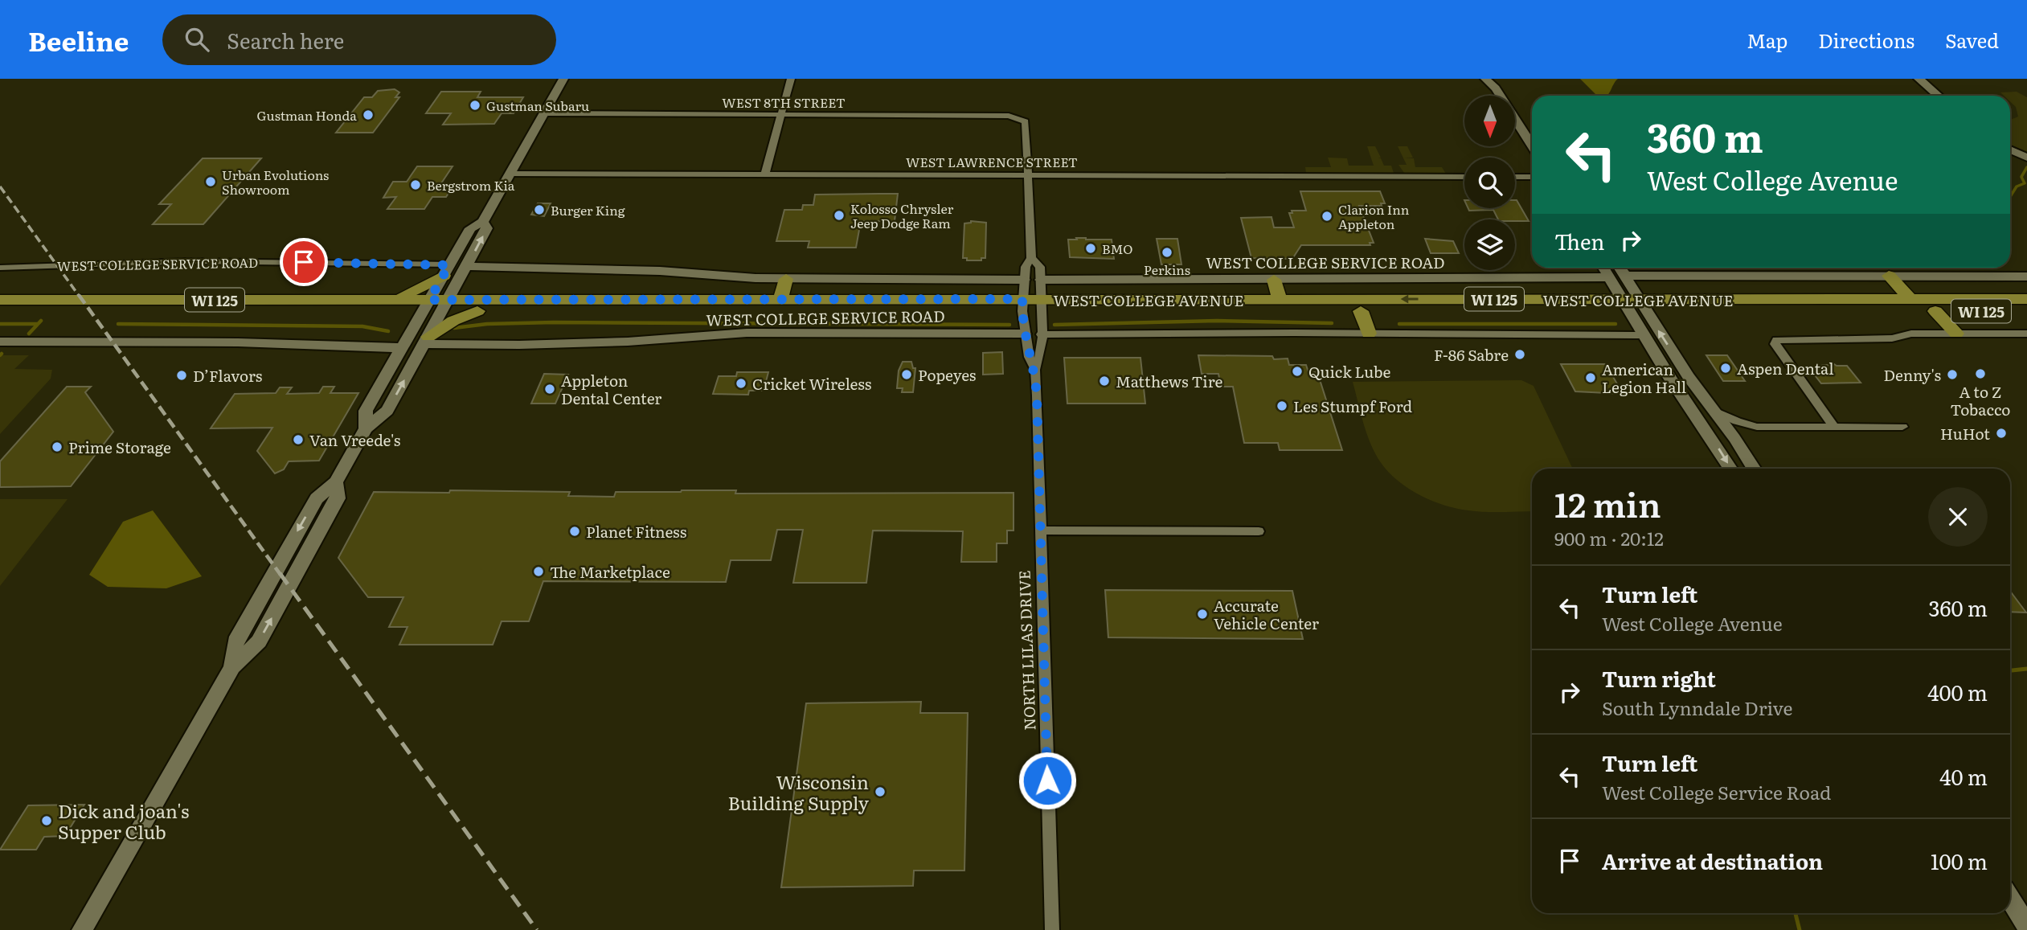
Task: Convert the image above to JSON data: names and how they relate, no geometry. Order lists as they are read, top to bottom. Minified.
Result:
{"streets":{"main road":["WI 125","WEST COLLEGE AVENUE"],"street":["WEST 8TH STREET","WEST LAWRENCE STREET","WEST COLLEGE SERVICE ROAD","NORTH LILAS DRIVE"]},"crossings":[["WEST 8TH STREET","WEST LAWRENCE STREET"],["WEST COLLEGE SERVICE ROAD","NORTH LILAS DRIVE"],["WEST COLLEGE AVENUE","NORTH LILAS DRIVE"]],"places":["Gustman Subaru","Gustman Honda","Urban Evolutions Showroom","Bergstrom Kia","Burger King","Kolosso Chrysler Jeep Dodge Ram","Clarion Inn Appleton","BMO","Perkins","F-86 Sabre","Aspen Dental","Quick Lube","A to Z Tobacco","Popeyes","Denny's","D’Flavors","American Legion Hall","Matthews Tire","Cricket Wireless","Appleton Dental Center","Les Stumpf Ford","HuHot","Van Vreede's","Prime Storage","Planet Fitness","The Marketplace","Accurate Vehicle Center","Wisconsin Building Supply","Dick and joan's Supper Club"],"north":"bottom","page":{"header":"Beeline","search":"Search here","nav":["Map","Directions","Saved"],"turn":["360 m","West College Avenue"],"then":"Then","heading":["12 min","900 m · 20:12"],"list":[{"name":"Turn left","note":"West College Avenue","value":"360 m"},{"name":"Turn right","note":"South Lynndale Drive","value":"400 m"},{"name":"Turn left","note":"West College Service Road","value":"40 m"},{"name":"Arrive at destination","value":"100 m"}]}}
